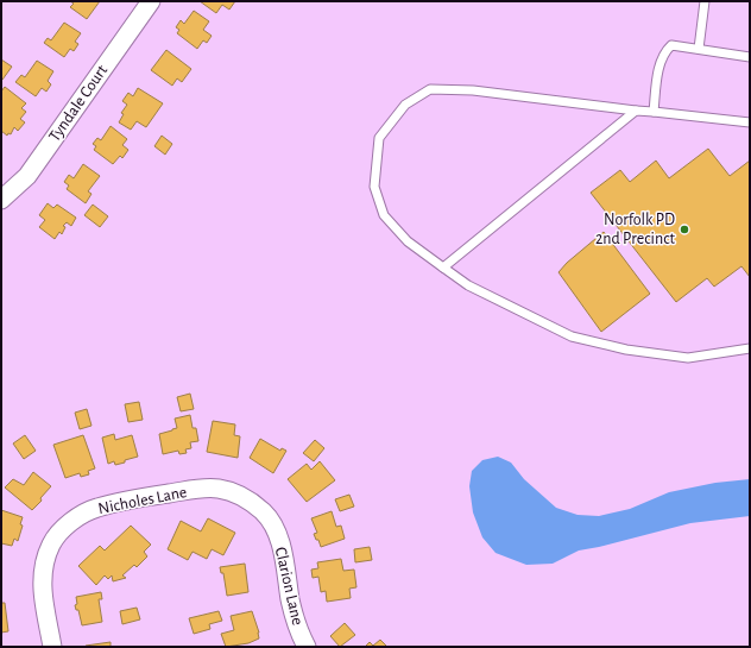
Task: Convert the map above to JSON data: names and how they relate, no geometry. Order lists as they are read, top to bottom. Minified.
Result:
{"streets":{"street":["Tyndale Court","Nicholes Lane","Clarion Lane"]},"crossings":[["Nicholes Lane","Clarion Lane"]],"places":["Norfolk PD 2nd Precinct"]}
